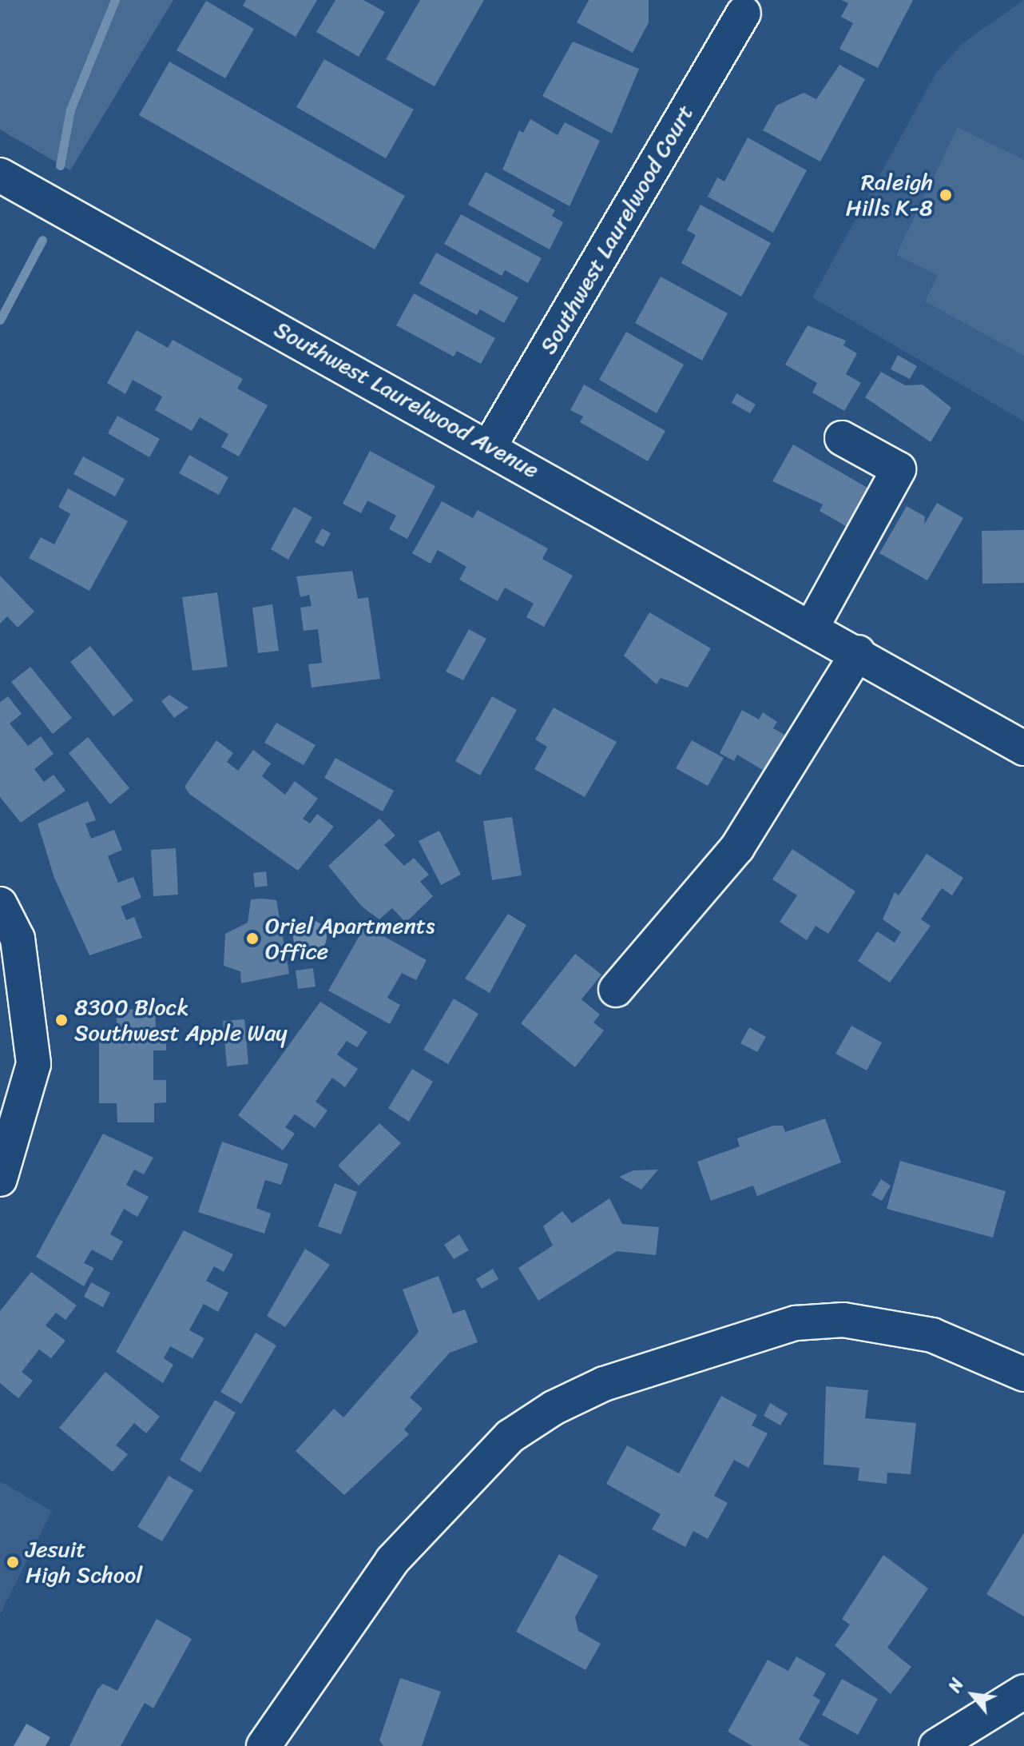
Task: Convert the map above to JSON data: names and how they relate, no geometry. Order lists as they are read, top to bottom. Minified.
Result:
{"streets":{"street":["Southwest Laurelwood Court","Southwest Laurelwood Avenue"]},"crossings":[["Southwest Laurelwood Court","Southwest Laurelwood Avenue"]],"places":["Raleigh Hills K-8","Oriel Apartments Office","8300 Block Southwest Apple Way","Jesuit High School"],"north":"top left"}
